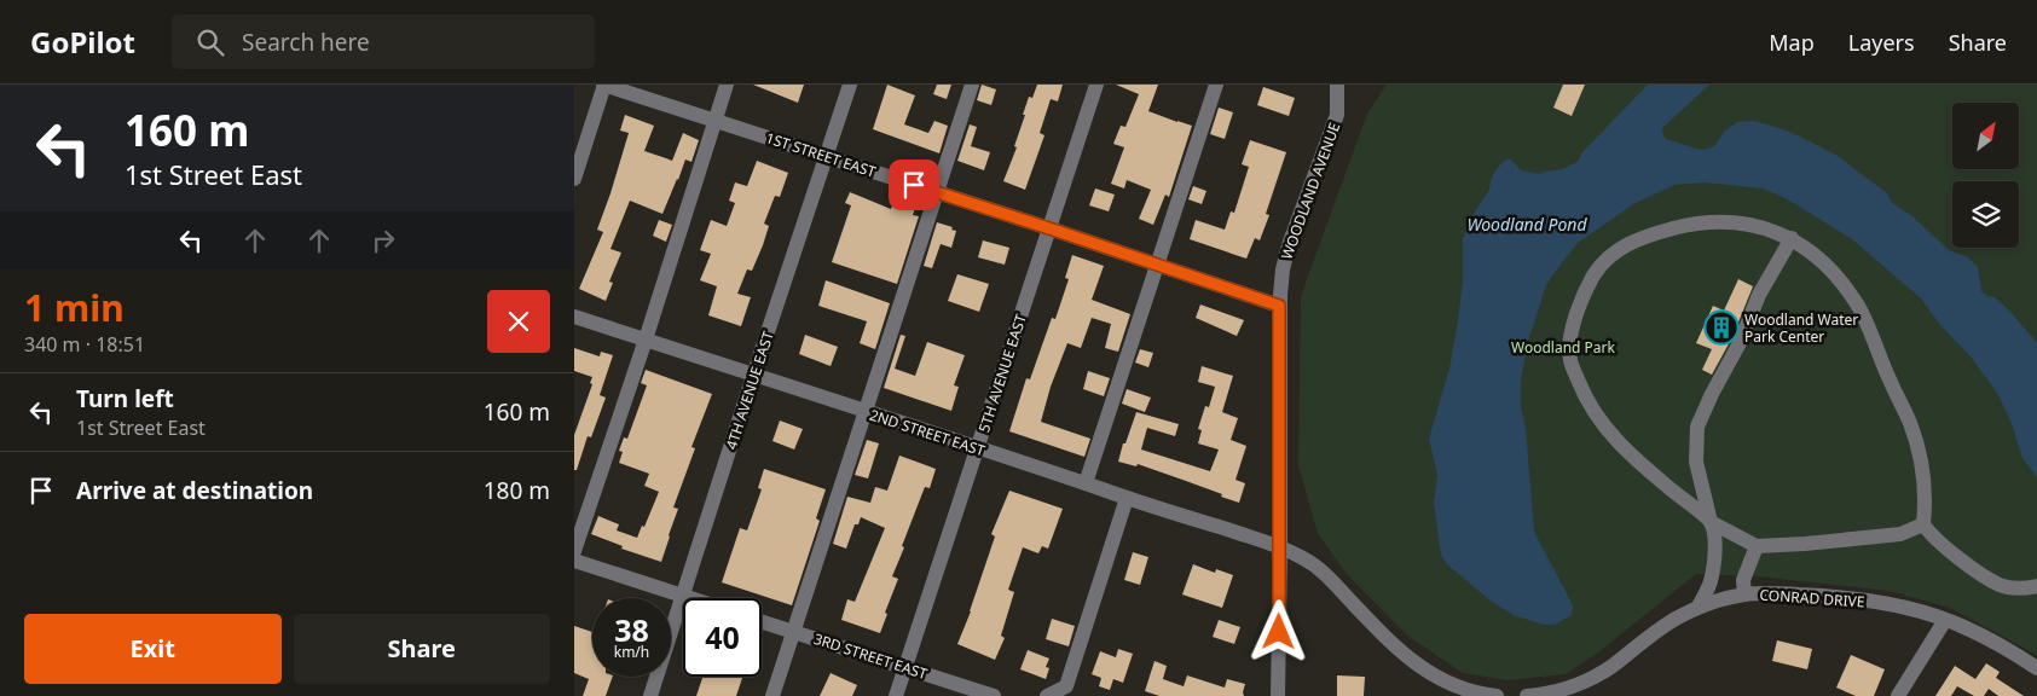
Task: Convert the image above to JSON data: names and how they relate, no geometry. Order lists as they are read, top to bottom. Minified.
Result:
{"streets":{"street":["1ST STREET EAST","WOODLAND AVENUE","5TH AVENUE EAST","4TH AVENUE EAST","2ND STREET EAST","CONRAD DRIVE","3RD STREET EAST"]},"crossings":[["1ST STREET EAST","WOODLAND AVENUE"],["1ST STREET EAST","5TH AVENUE EAST"],["1ST STREET EAST","4TH AVENUE EAST"],["WOODLAND AVENUE","2ND STREET EAST"],["5TH AVENUE EAST","2ND STREET EAST"],["5TH AVENUE EAST","3RD STREET EAST"],["4TH AVENUE EAST","2ND STREET EAST"]],"water":["Woodland Pond"],"parks":["Woodland Park"],"places":{"building":["Woodland Water Park Center"]},"north":"top right","page":{"header":"GoPilot","search":"Search here","nav":["Map","Layers","Share"],"turn":["160 m","1st Street East"],"heading":["1 min","340 m · 18:51"],"list":[{"name":"Turn left","note":"1st Street East","value":"160 m"},{"name":"Arrive at destination","value":"180 m"}],"speed":"38 km/h","limit":"40","buttons":["Exit","Share"]}}
